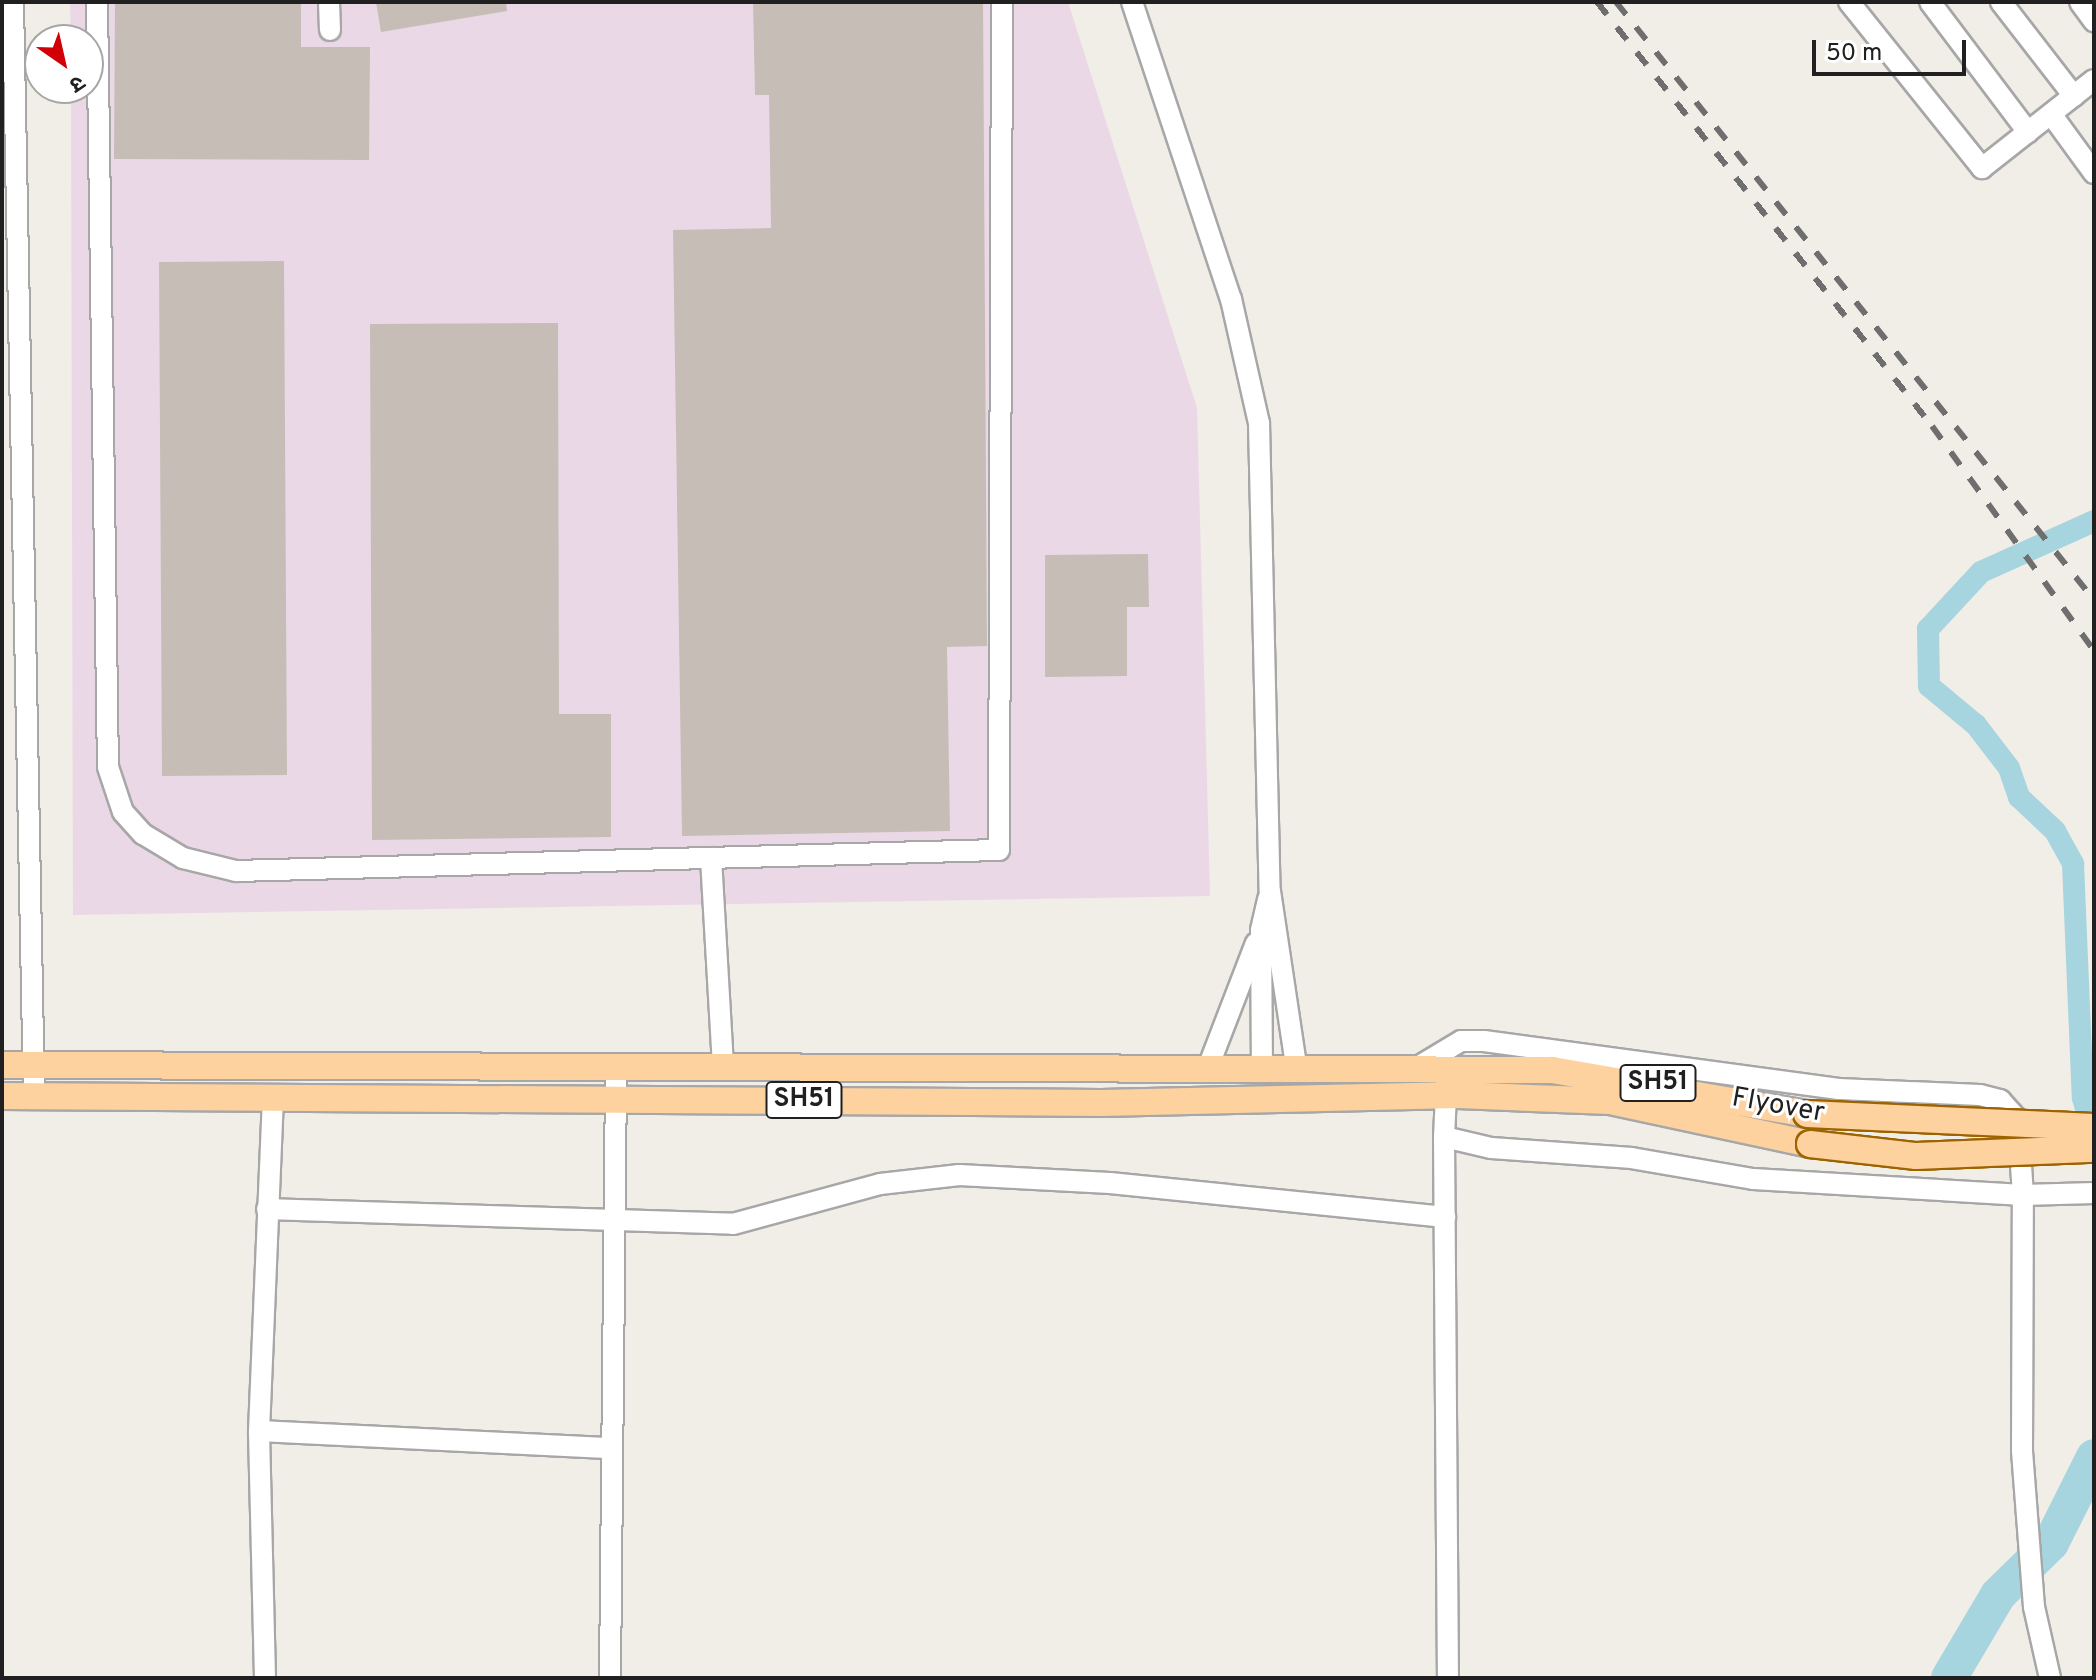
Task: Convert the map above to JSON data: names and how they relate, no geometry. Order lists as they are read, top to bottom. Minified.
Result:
{"streets":{"main road":["SH51","Flyover"]},"crossings":[["SH51","Flyover"]],"scale_bar":"50 m","north":"bottom right"}
